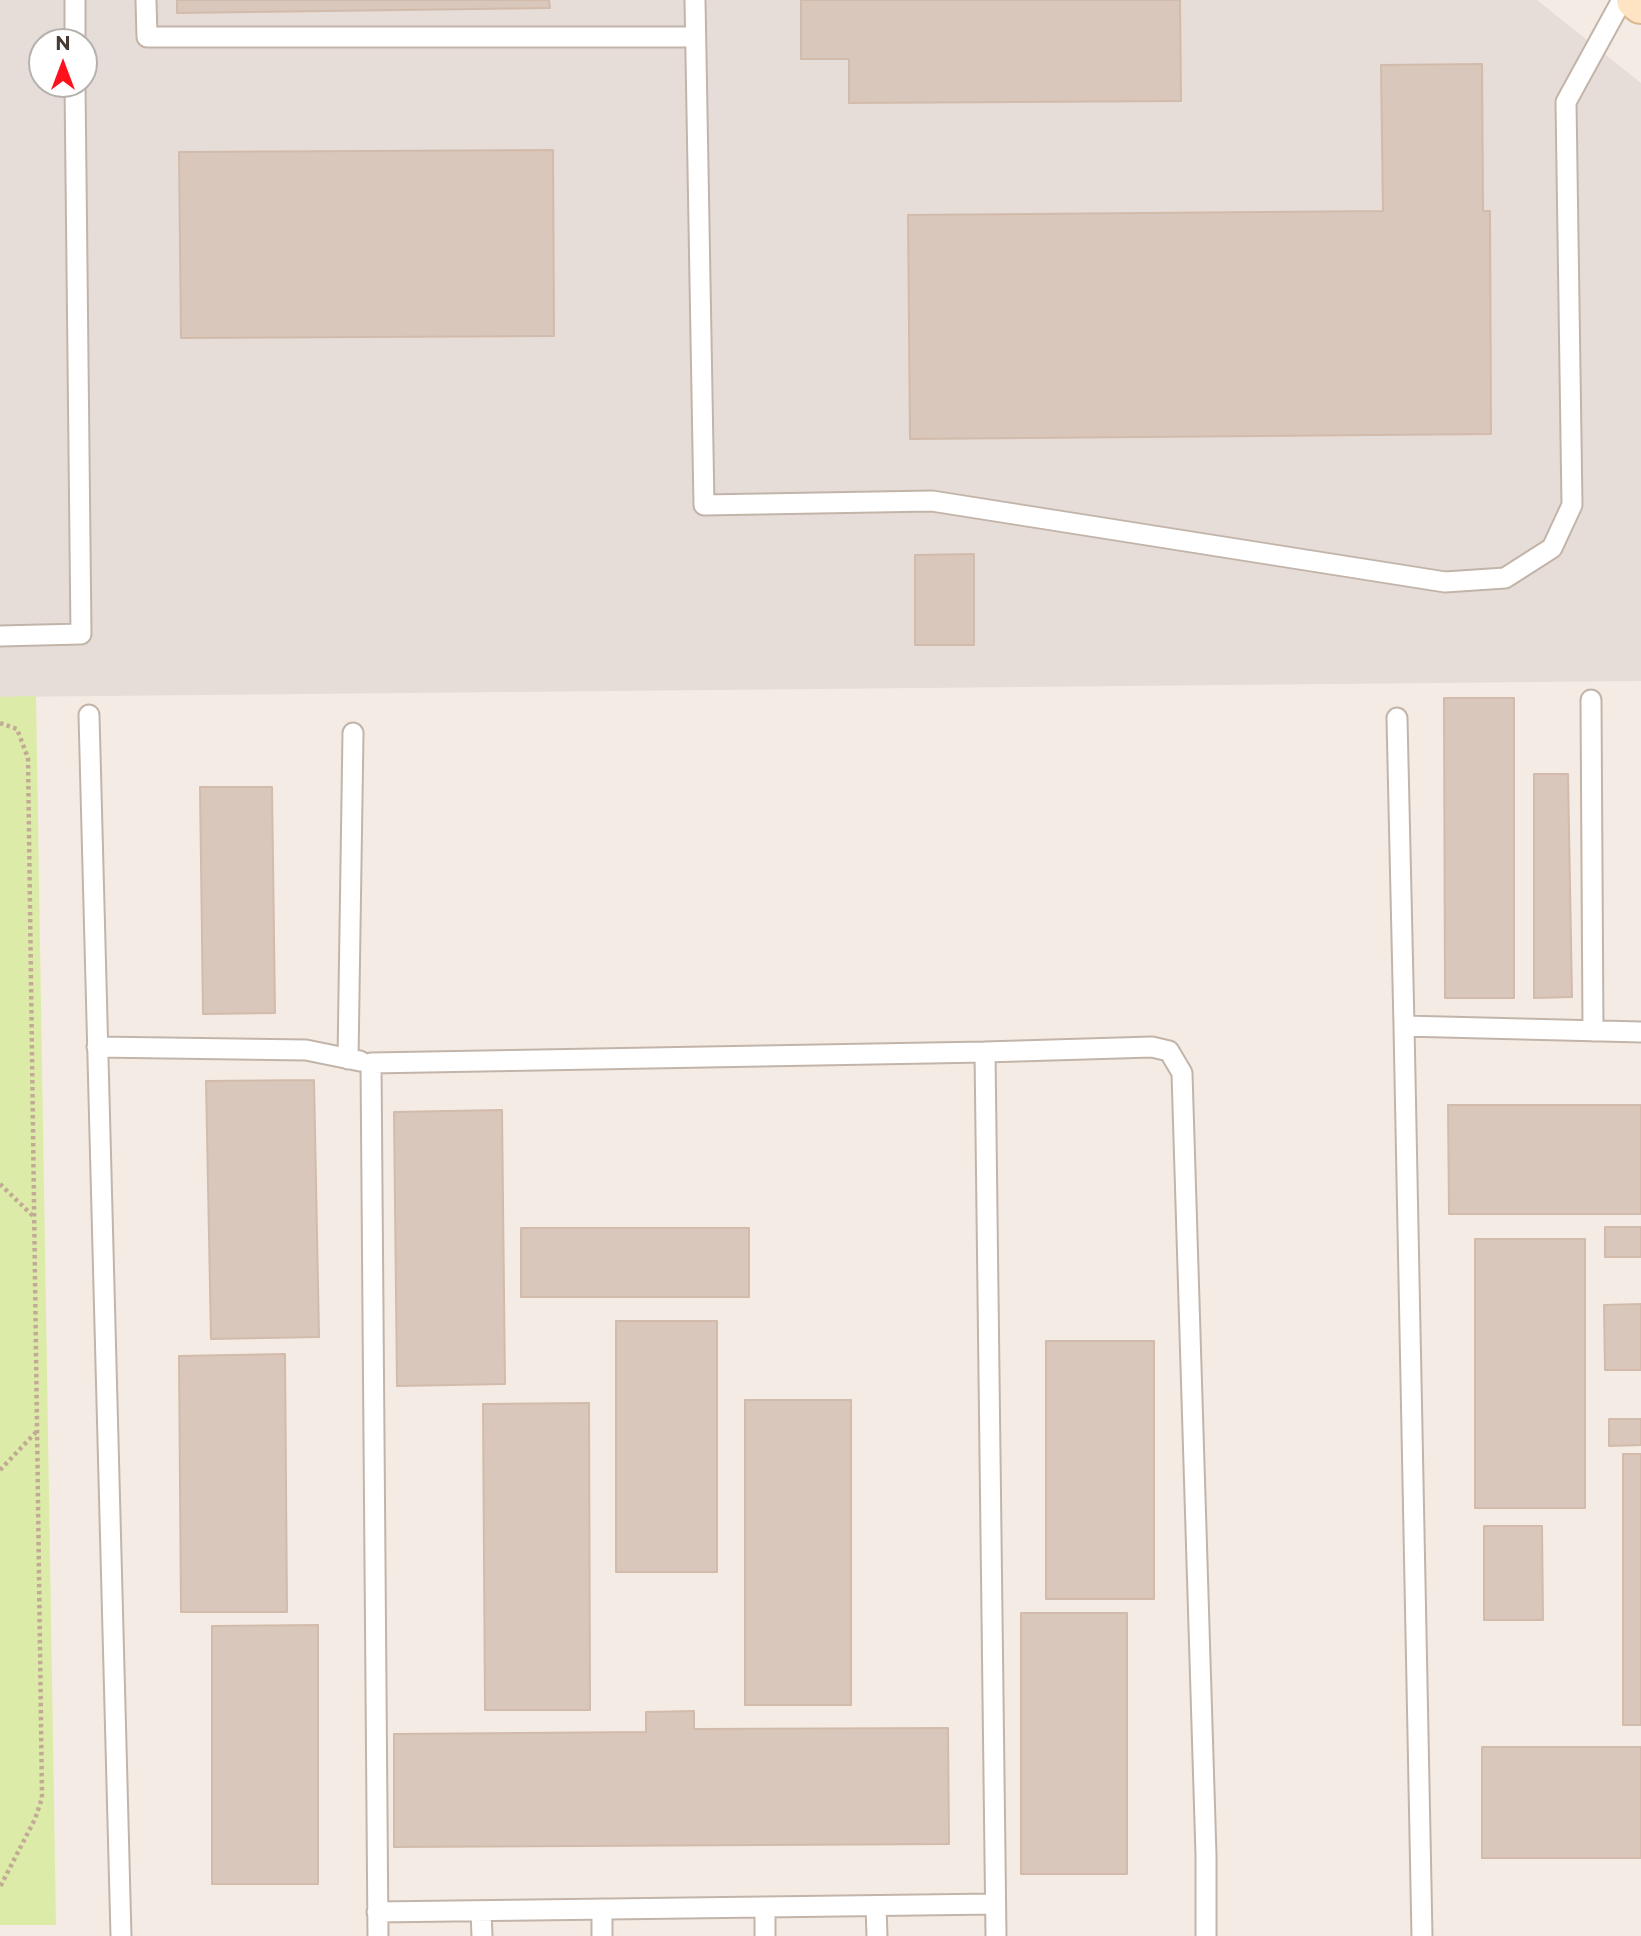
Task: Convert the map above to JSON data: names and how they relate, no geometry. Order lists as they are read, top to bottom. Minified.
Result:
{"north":"top"}
